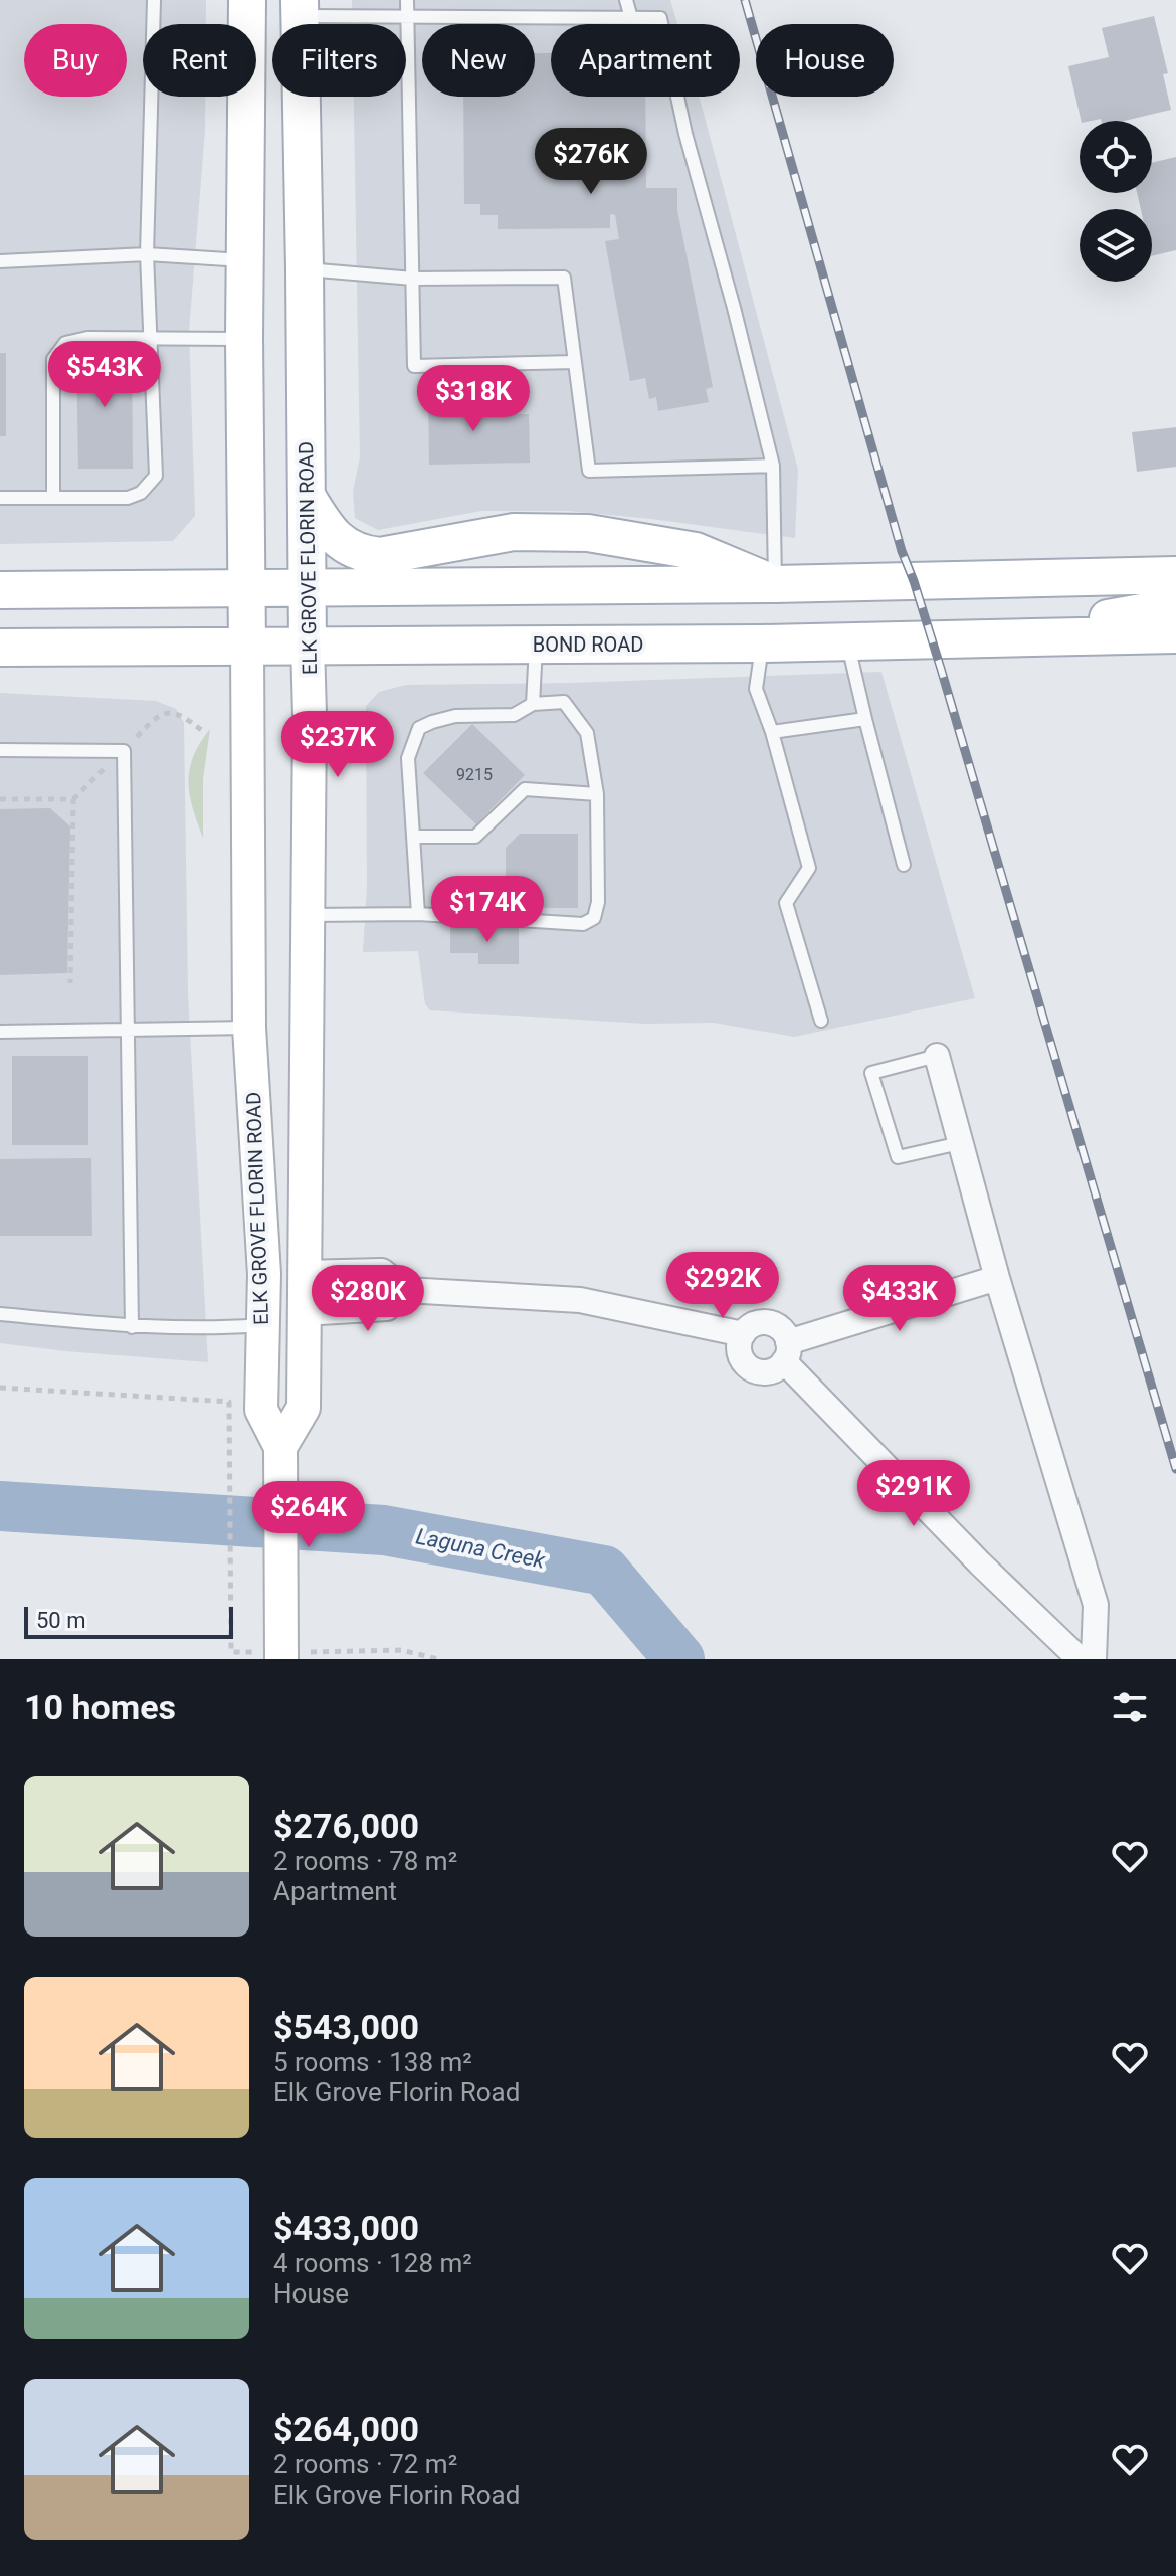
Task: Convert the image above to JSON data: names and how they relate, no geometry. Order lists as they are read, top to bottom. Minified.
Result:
{"streets":{"main road":["ELK GROVE FLORIN ROAD","BOND ROAD"]},"crossings":[["ELK GROVE FLORIN ROAD","BOND ROAD"]],"water":["Laguna Creek"],"house_numbers":["9215"],"scale_bar":"50 m","page":{"chip":["Buy","Rent","Filters","New","Apartment","House"],"price":["$276K","$543K","$318K","$237K","$174K","$292K","$280K","$433K","$291K","$264K"],"scale":"50 m","heading":"10 homes","list":[{"name":"$276,000","note":"2 rooms · 78 m² · Apartment"},{"name":"$543,000","note":"5 rooms · 138 m² · Elk Grove Florin Road"},{"name":"$433,000","note":"4 rooms · 128 m² · House"},{"name":"$264,000","note":"2 rooms · 72 m² · Elk Grove Florin Road"}]}}
